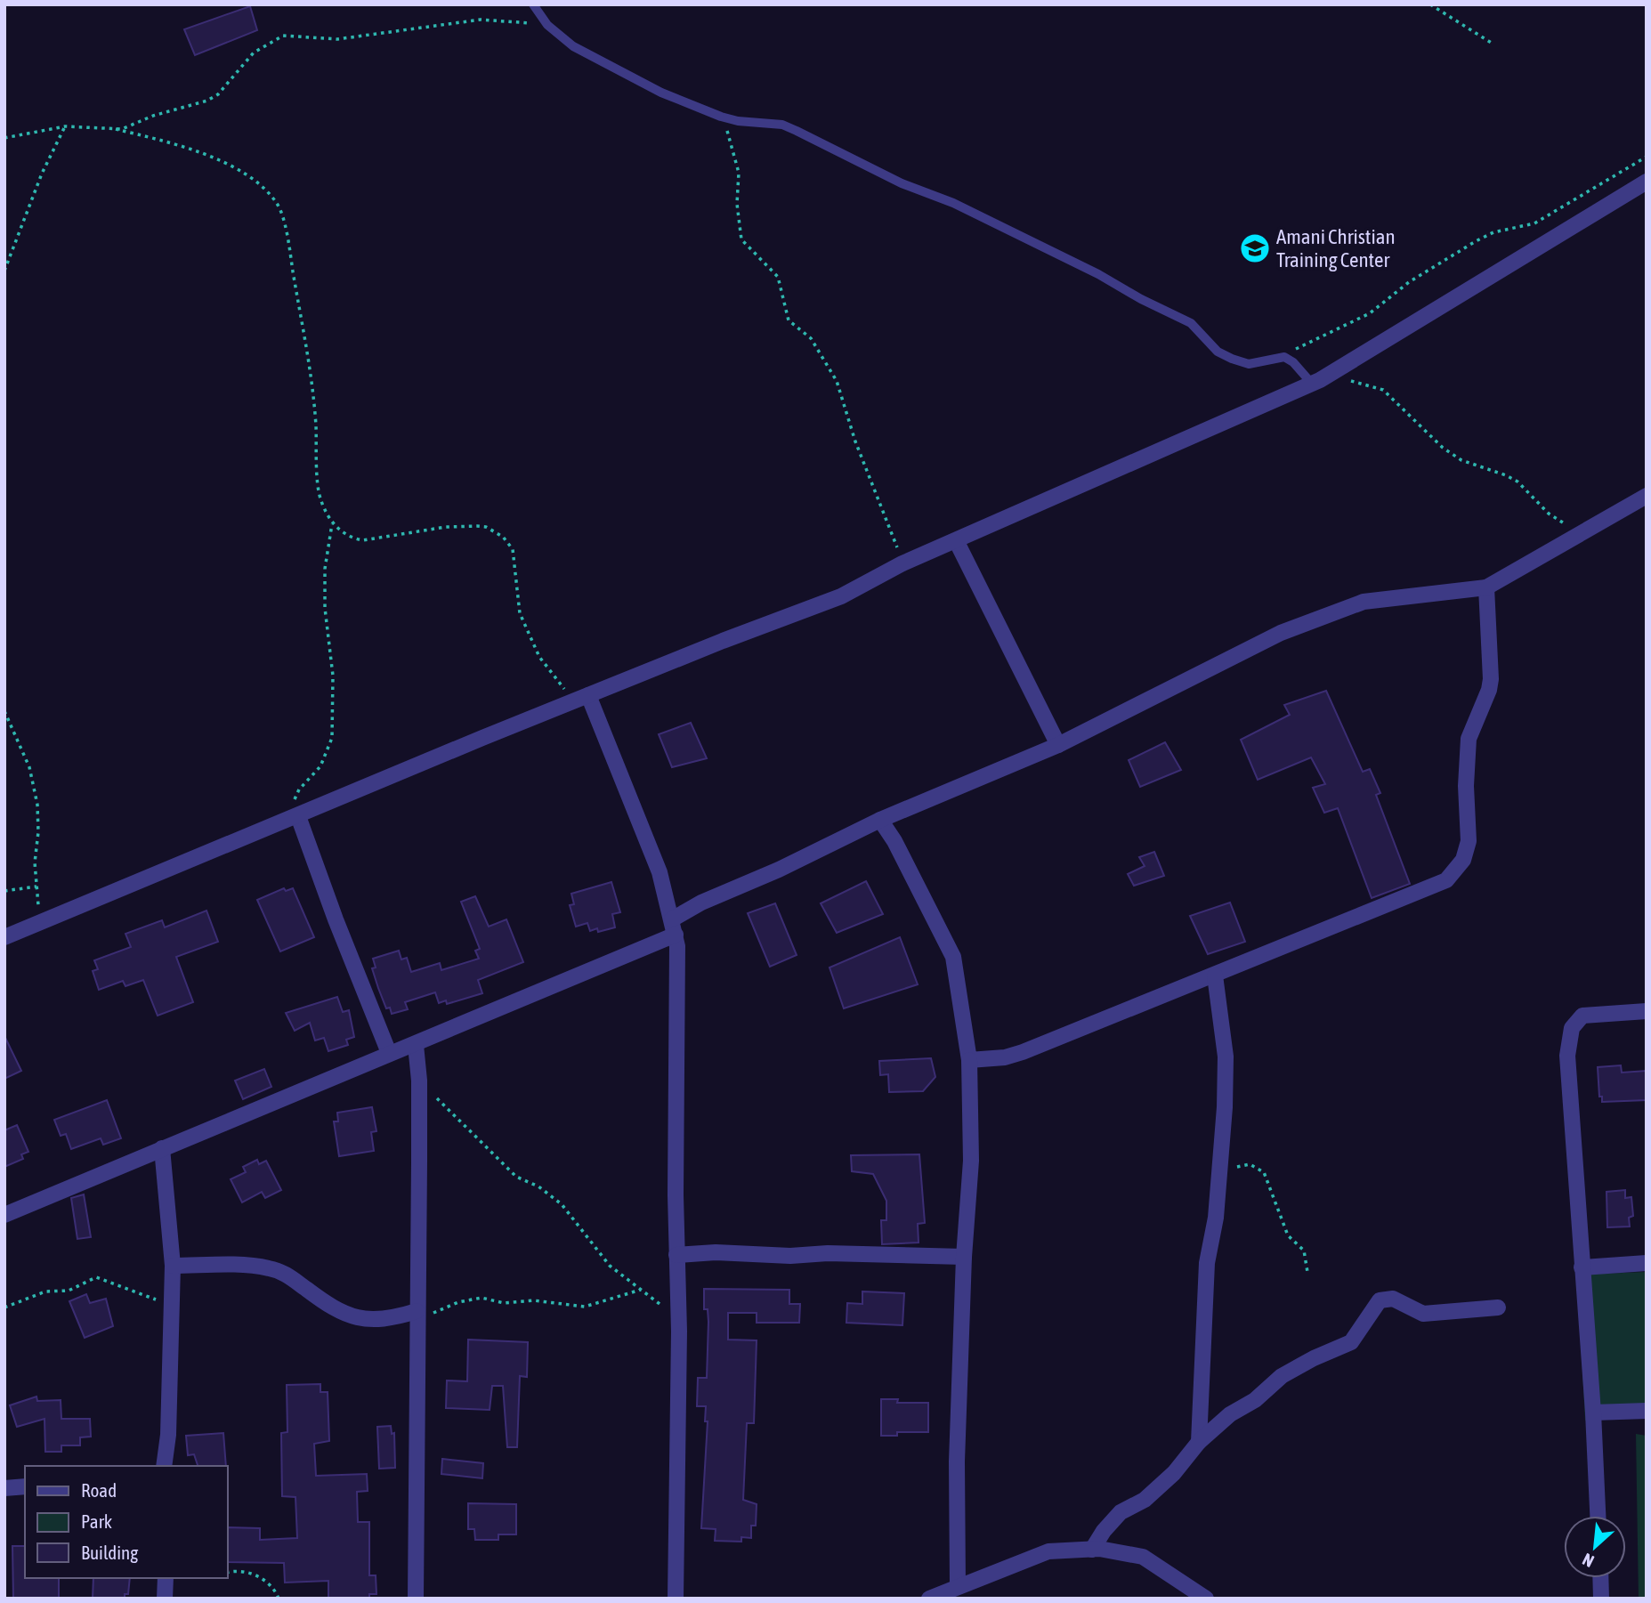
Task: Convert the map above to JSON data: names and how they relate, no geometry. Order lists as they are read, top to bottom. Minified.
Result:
{"places":{"school or university":["Amani Christian Training Center"]},"legend":["Road","Park","Building"],"north":"bottom left"}
